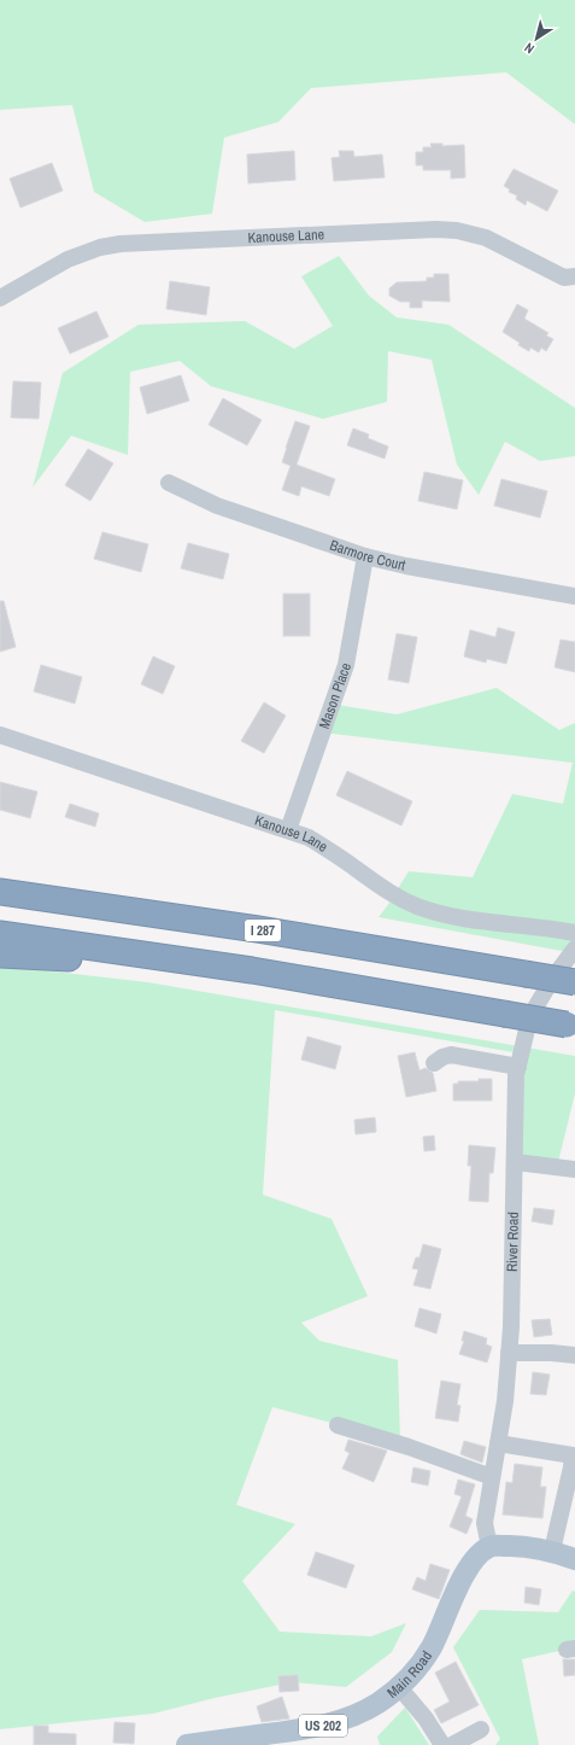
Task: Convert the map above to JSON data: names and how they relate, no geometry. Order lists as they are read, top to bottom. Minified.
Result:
{"streets":{"highway":["I 287"],"main road":["Main Road","US 202"],"street":["Kanouse Lane","Barmore Court","Mason Place","River Road"]},"crossings":[["Kanouse Lane","Mason Place"],["Barmore Court","Mason Place"],["River Road","Main Road"]],"north":"bottom left"}
